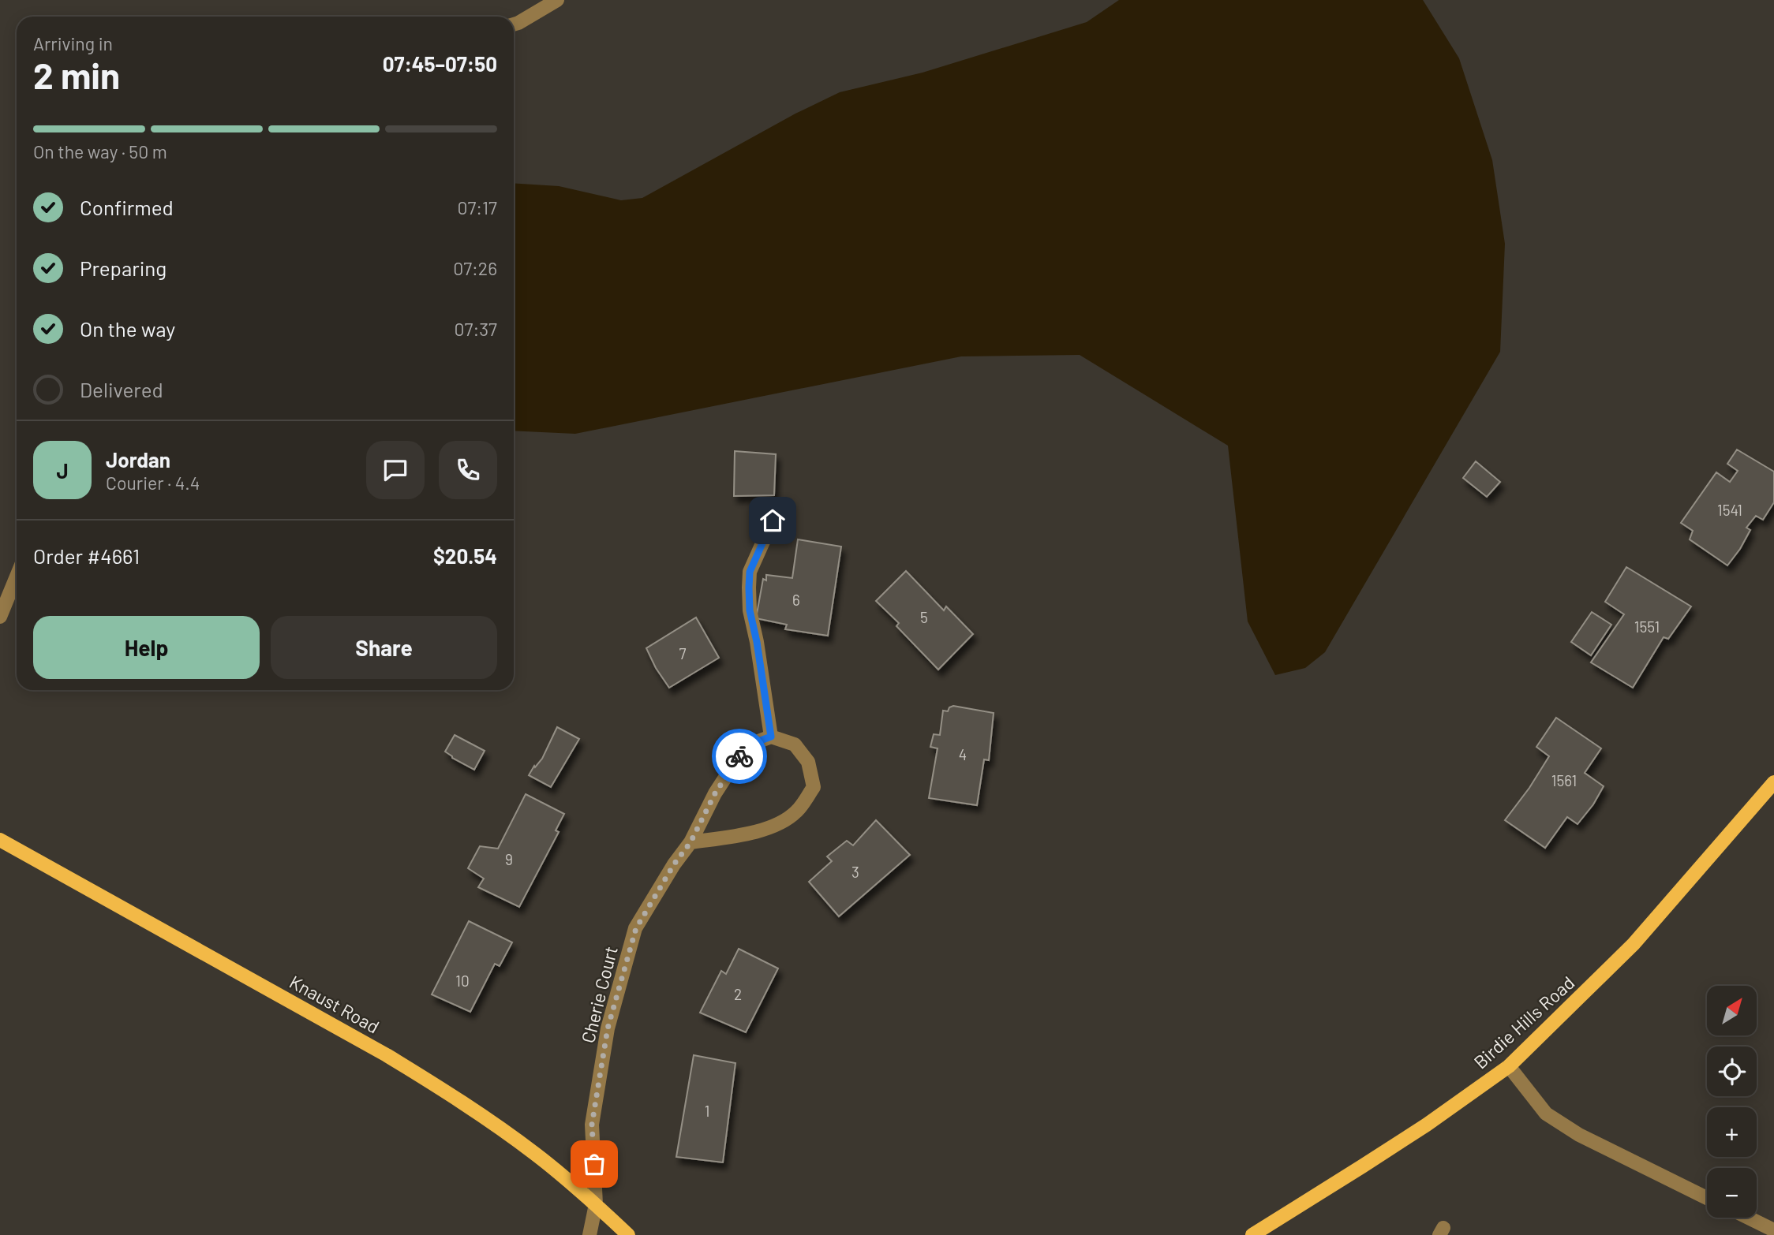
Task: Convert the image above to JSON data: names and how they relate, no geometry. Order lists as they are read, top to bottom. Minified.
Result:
{"streets":{"main road":["Knaust Road","Birdie Hills Road"],"street":["Cherie Court"]},"crossings":[["Cherie Court","Knaust Road"]],"house_numbers":["1541","6","5","1551","7","4","1561","9","3","10","2","1"],"north":"top right","page":{"heading":["2 min","Arriving in","07:45–07:50"],"panel":["Jordan","Courier · 4.4","Order #4661","$20.54"],"bar":"On the way · 50 m","list":[["Confirmed","07:17"],["Preparing","07:26"],["On the way","07:37"],"Delivered"],"round":"J","buttons":["Help","Share"],"map_buttons":["+","−"]}}
